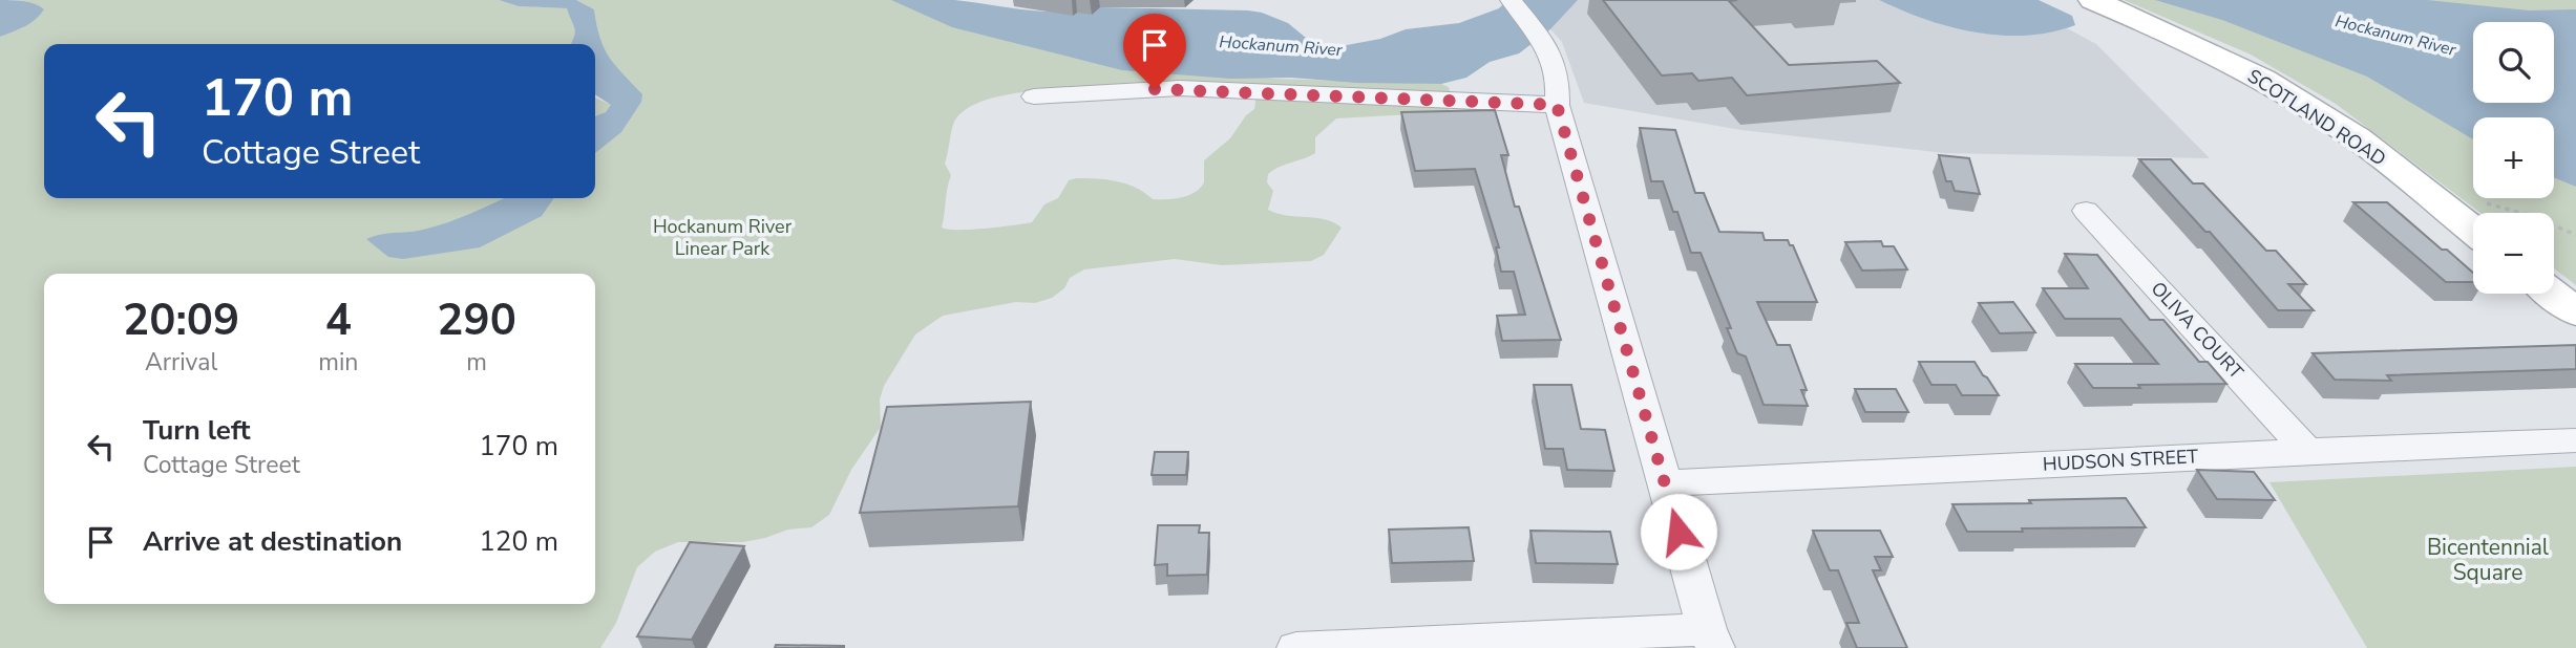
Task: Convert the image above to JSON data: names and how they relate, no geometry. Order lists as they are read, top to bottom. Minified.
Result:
{"streets":{"main road":["SCOTLAND ROAD"],"street":["OLIVA COURT","HUDSON STREET"]},"crossings":[["OLIVA COURT","HUDSON STREET"]],"water":["Hockanum River"],"parks":["Hockanum River Linear Park","Bicentennial Square"],"page":{"map_buttons":["+","−"],"turn":["170 m","Cottage Street"],"eta":["20:09","Arrival","4","min","290","m"],"list":[{"name":"Turn left","note":"Cottage Street","value":"170 m"},{"name":"Arrive at destination","value":"120 m"}]}}
